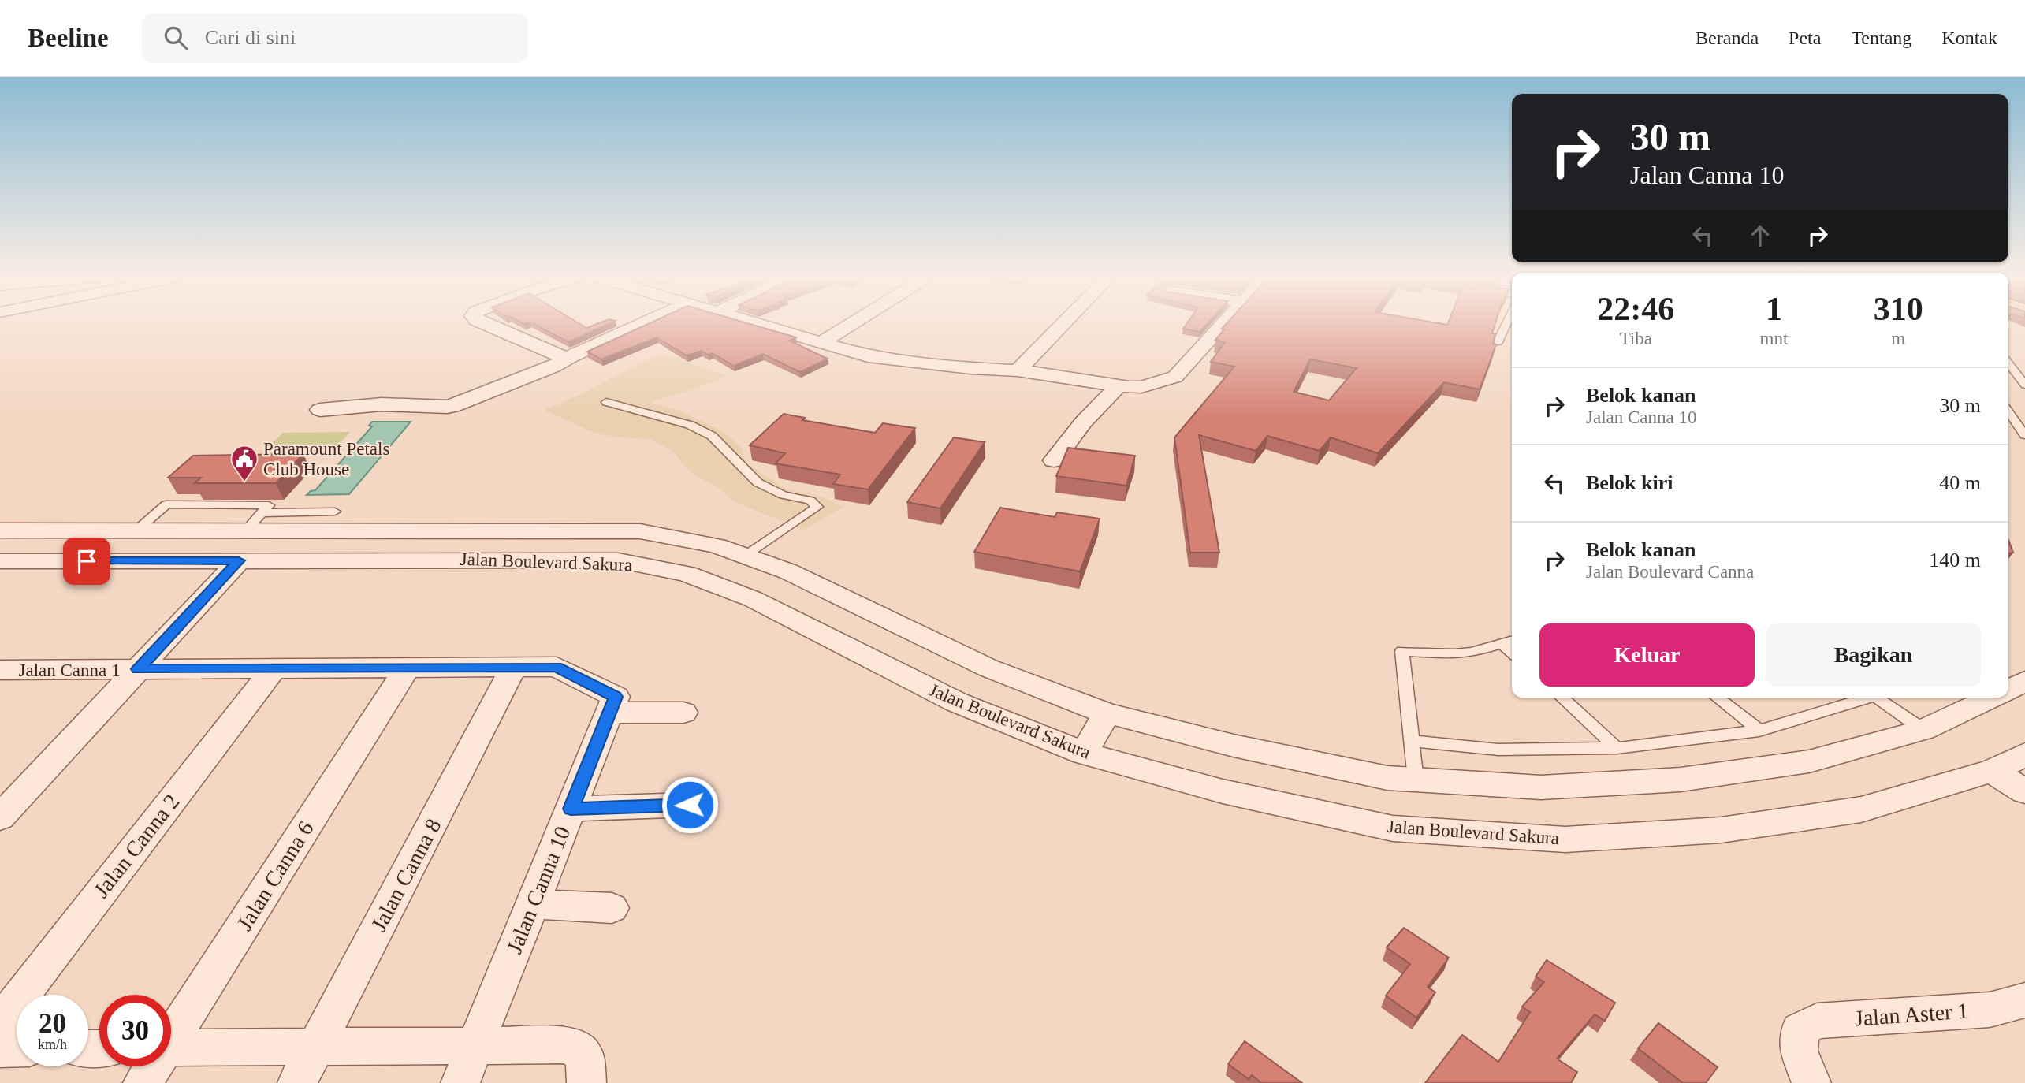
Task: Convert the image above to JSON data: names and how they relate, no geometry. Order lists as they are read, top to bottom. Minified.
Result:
{"streets":{"street":["Jalan Boulevard Sakura","Jalan Canna 1","Jalan Canna 2","Jalan Canna 8","Jalan Canna 6","Jalan Canna 10","Jalan Aster 1"]},"crossings":[["Jalan Canna 1","Jalan Canna 2"],["Jalan Canna 1","Jalan Canna 8"],["Jalan Canna 1","Jalan Canna 6"],["Jalan Canna 1","Jalan Canna 10"]],"places":{"public building":["Paramount Petals Club House"]},"page":{"header":"Beeline","search":"Cari di sini","nav":["Beranda","Peta","Tentang","Kontak"],"turn":["30 m","Jalan Canna 10"],"eta":["22:46","Tiba","1","mnt","310","m"],"list":[{"name":"Belok kanan","note":"Jalan Canna 10","value":"30 m"},{"name":"Belok kiri","value":"40 m"},{"name":"Belok kanan","note":"Jalan Boulevard Canna","value":"140 m"}],"buttons":["Keluar","Bagikan"],"speed":"20 km/h","limit":"30"}}
